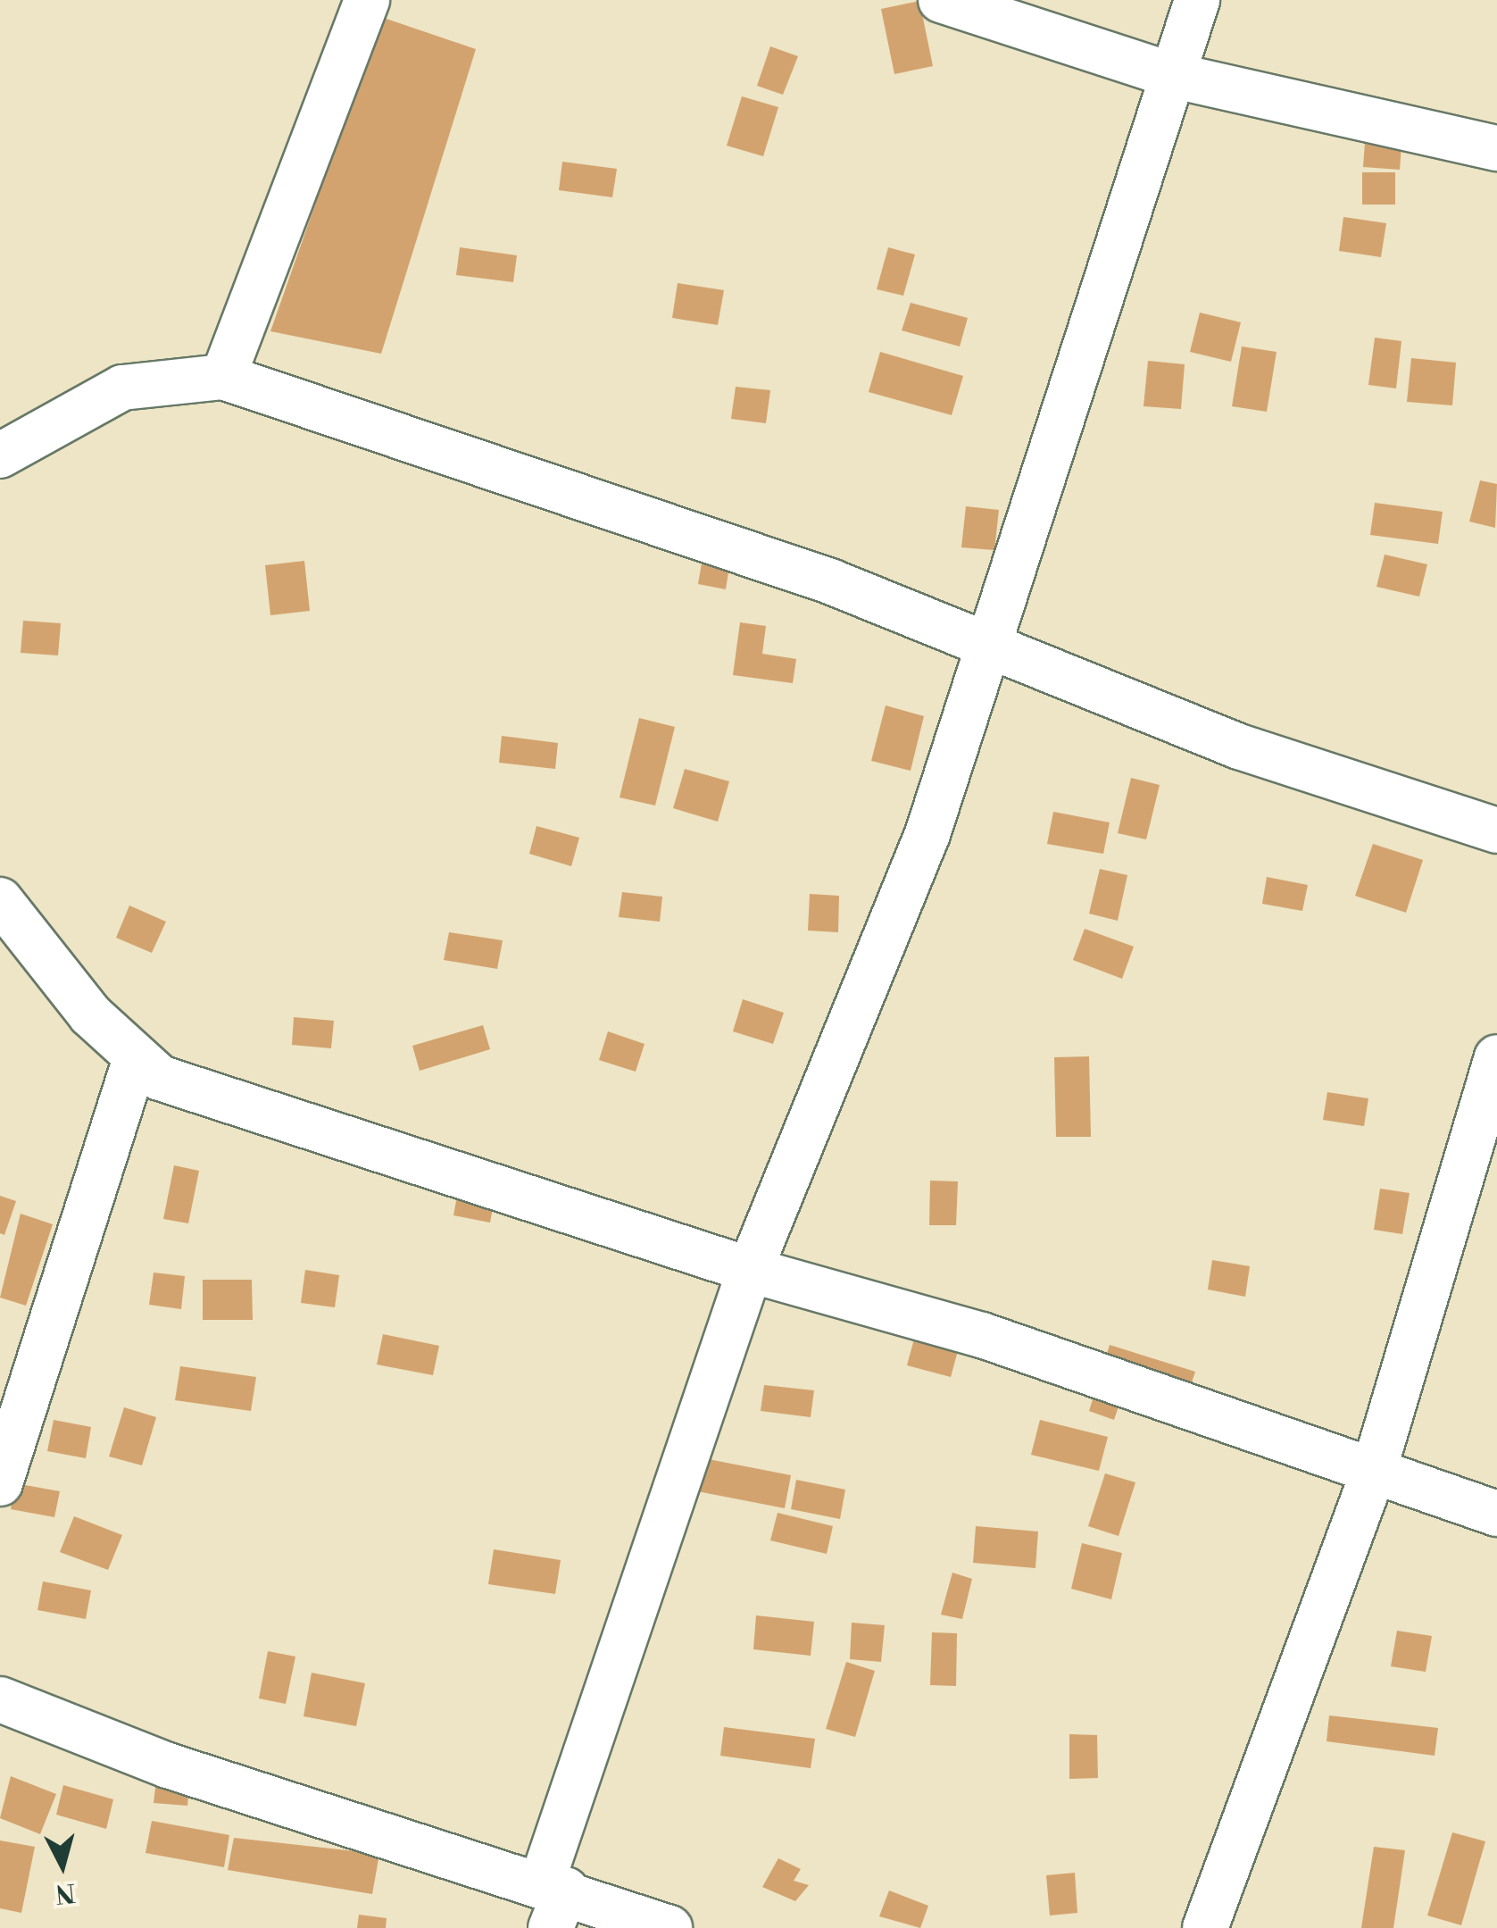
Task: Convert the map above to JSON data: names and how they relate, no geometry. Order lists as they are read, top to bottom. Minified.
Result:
{"north":"bottom"}
